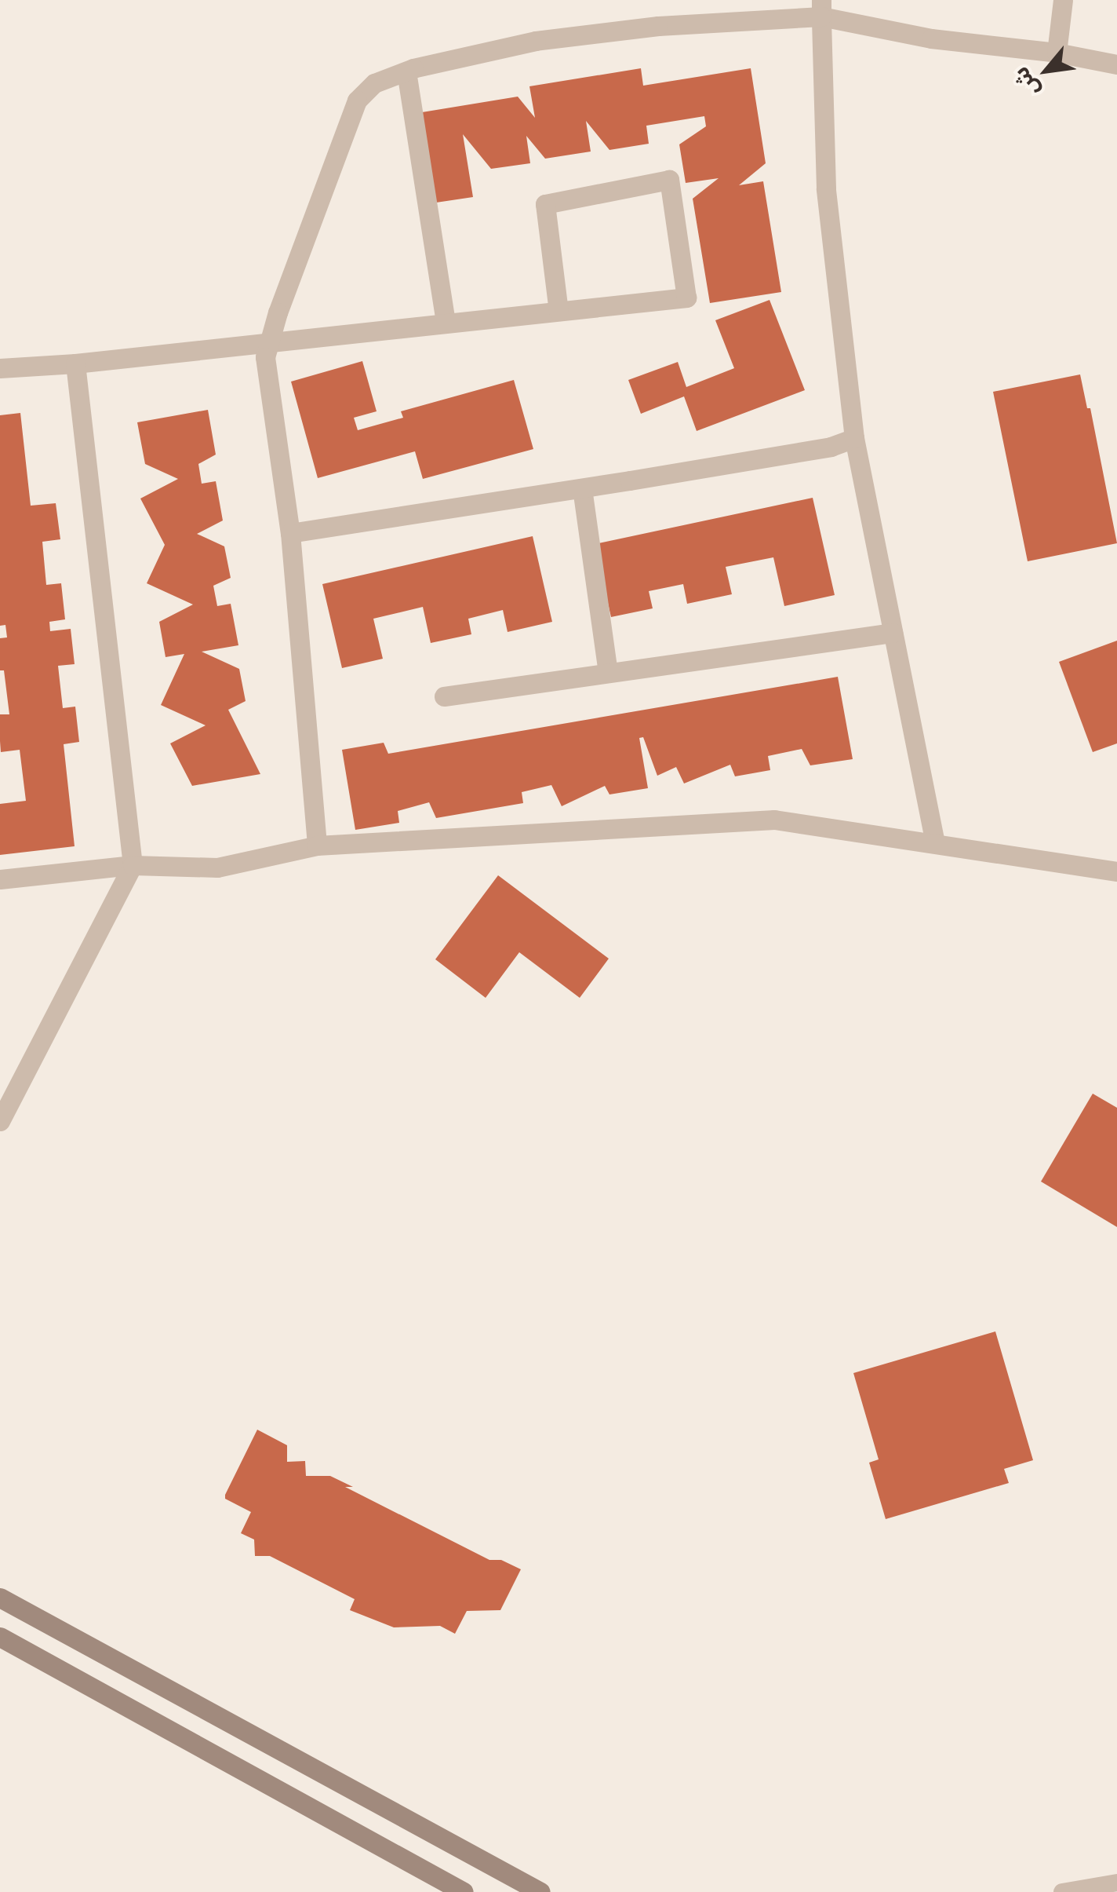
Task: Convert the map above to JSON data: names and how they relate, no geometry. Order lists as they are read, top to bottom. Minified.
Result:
{"north":"bottom left"}
